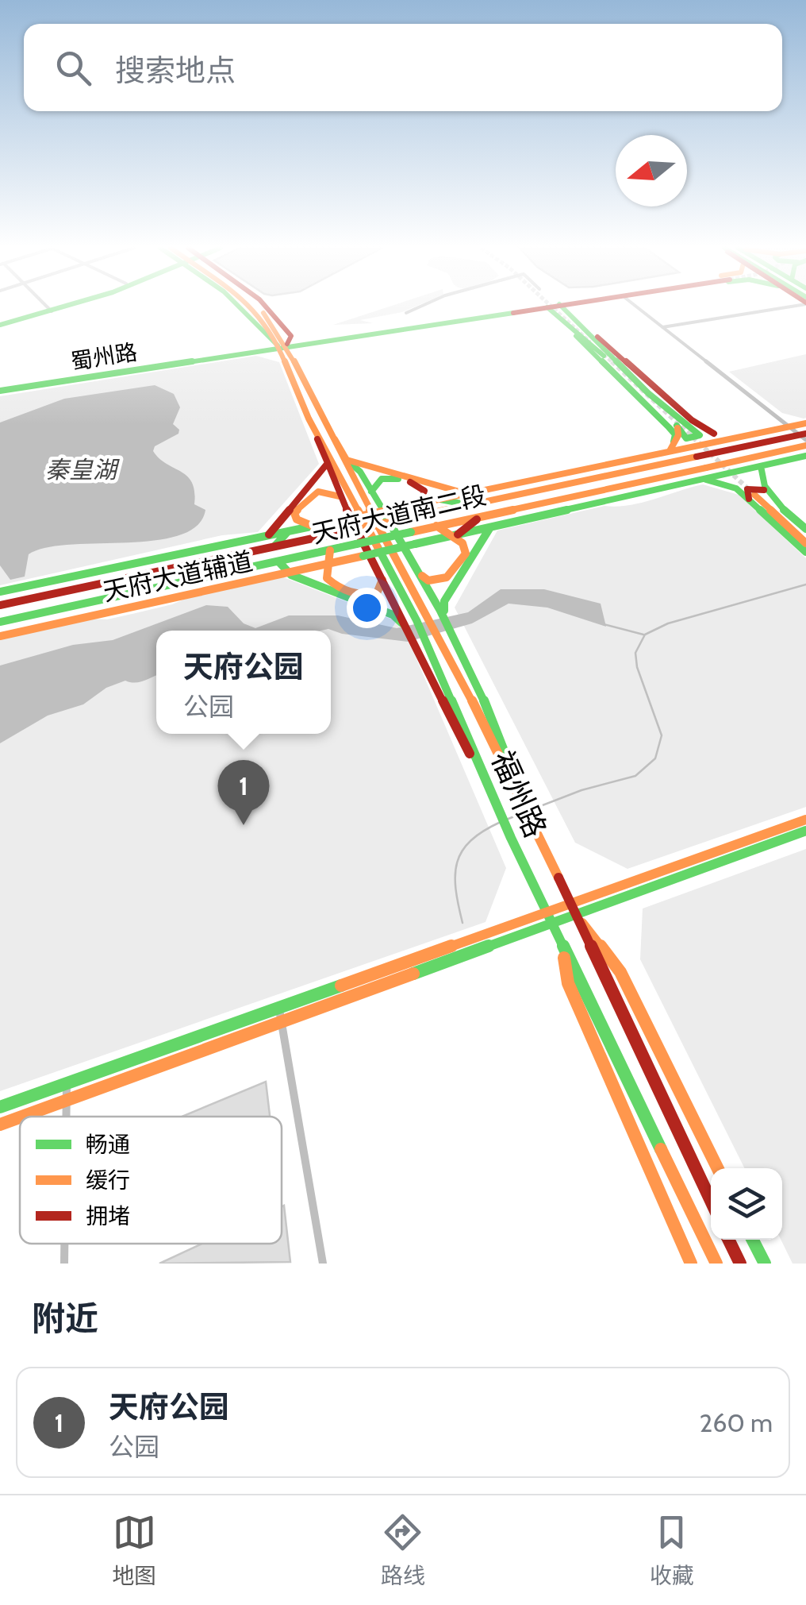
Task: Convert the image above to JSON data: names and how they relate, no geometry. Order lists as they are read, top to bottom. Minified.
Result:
{"streets":{"main road":["蜀州路","天府大道南二段","天府大道辅道","福州路"]},"crossings":[["蜀州路","福州路"]],"water":["秦皇湖"],"legend":["畅通","缓行","拥堵"],"north":"left","page":{"search":"搜索地点","popup":["天府公园","公园"],"pins":"1","heading":"附近","list":[{"mark":"1","name":"天府公园","note":"公园","value":"260 m"}],"nav":["地图","路线","收藏"]}}
